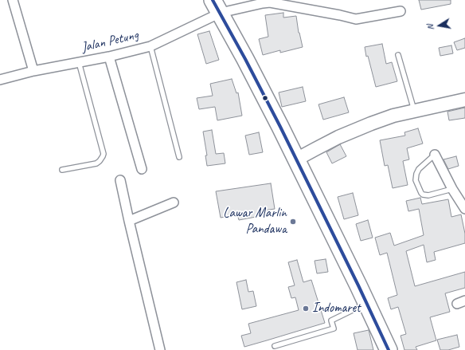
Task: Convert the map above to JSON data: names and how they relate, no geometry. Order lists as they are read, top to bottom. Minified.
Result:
{"streets":{"street":["Jalan Petung"]},"places":["Lawar Marlin Pandawa","Indomaret"],"north":"left"}
